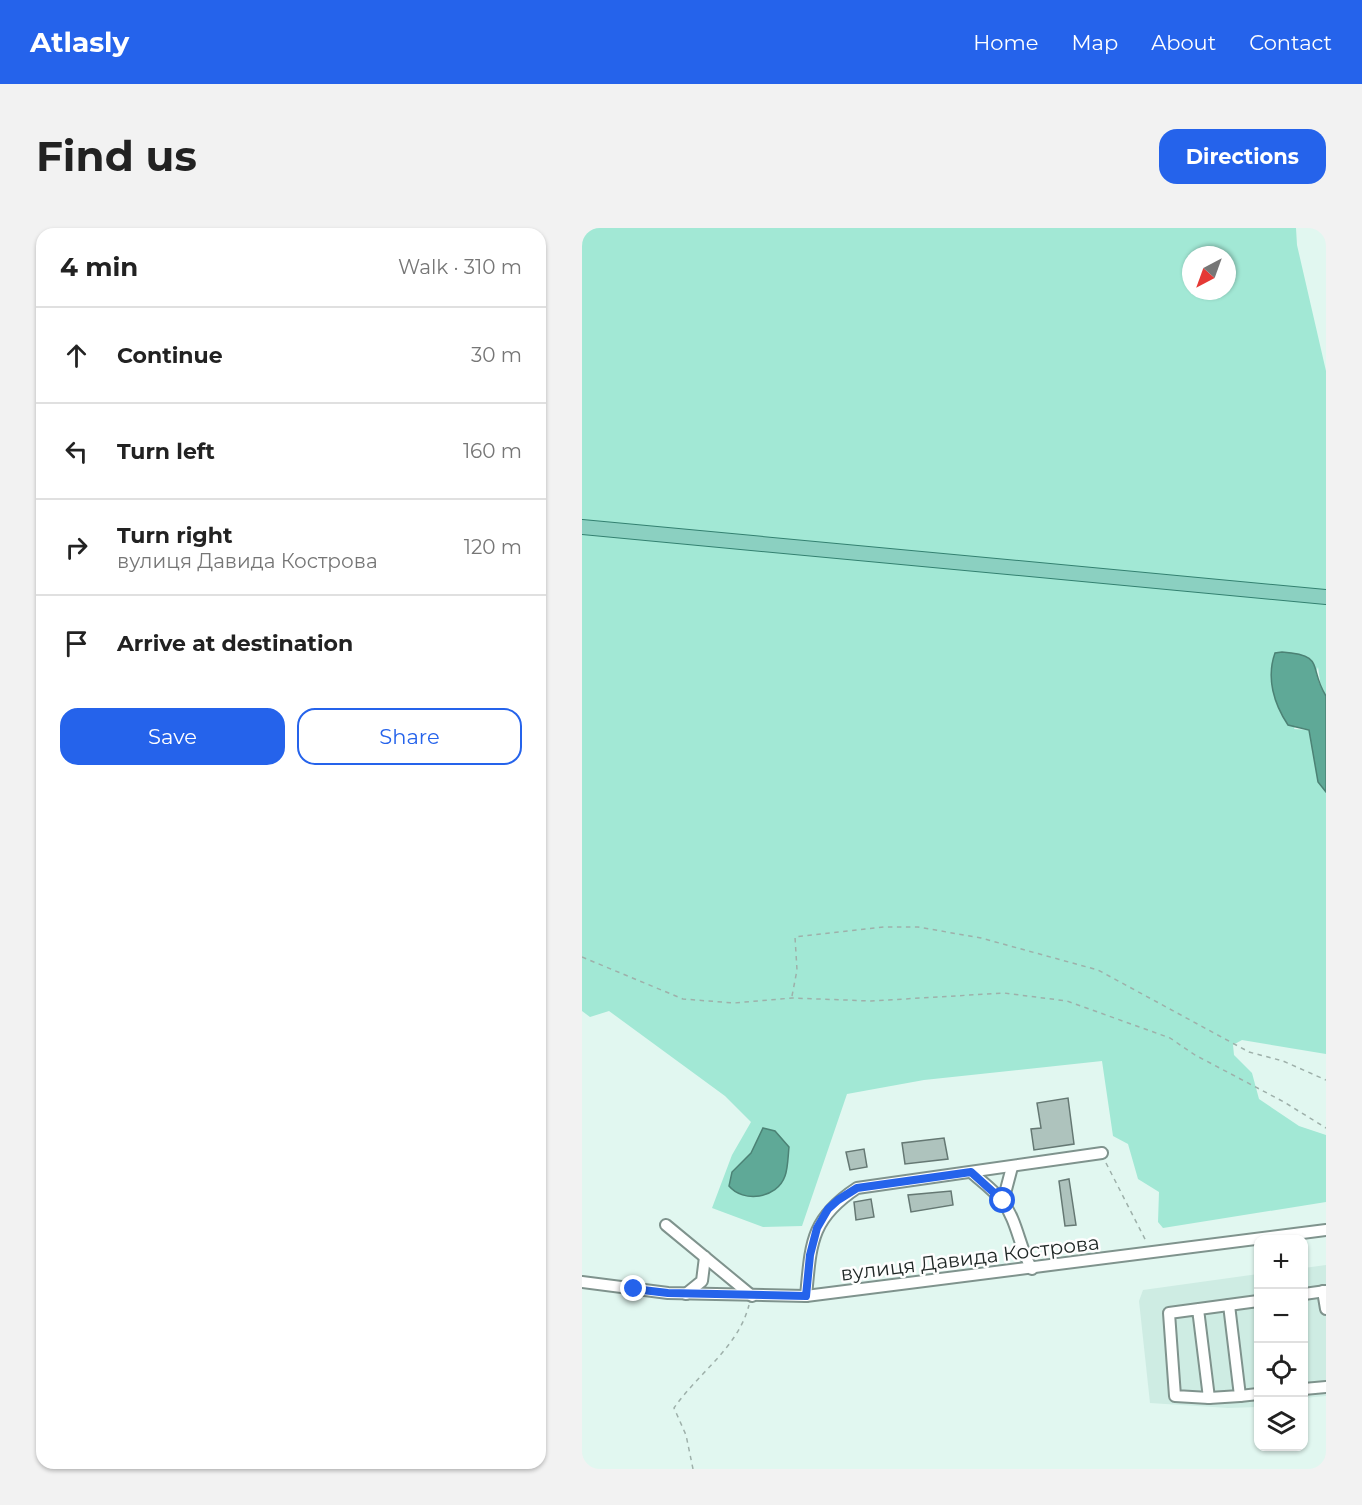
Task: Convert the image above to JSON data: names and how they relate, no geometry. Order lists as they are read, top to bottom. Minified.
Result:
{"streets":{"street":["вулиця Давида Кострова"]},"north":"bottom left","page":{"header":"Atlasly","nav":["Home","Map","About","Contact"],"buttons":["Directions",["Save","Share"]],"title":"Find us","heading":["4 min","Walk · 310 m"],"list":[["Continue","30 m"],["Turn left","160 m"],["Turn right","вулиця Давида Кострова","120 m"],"Arrive at destination"],"map_buttons":["+","−"]}}
